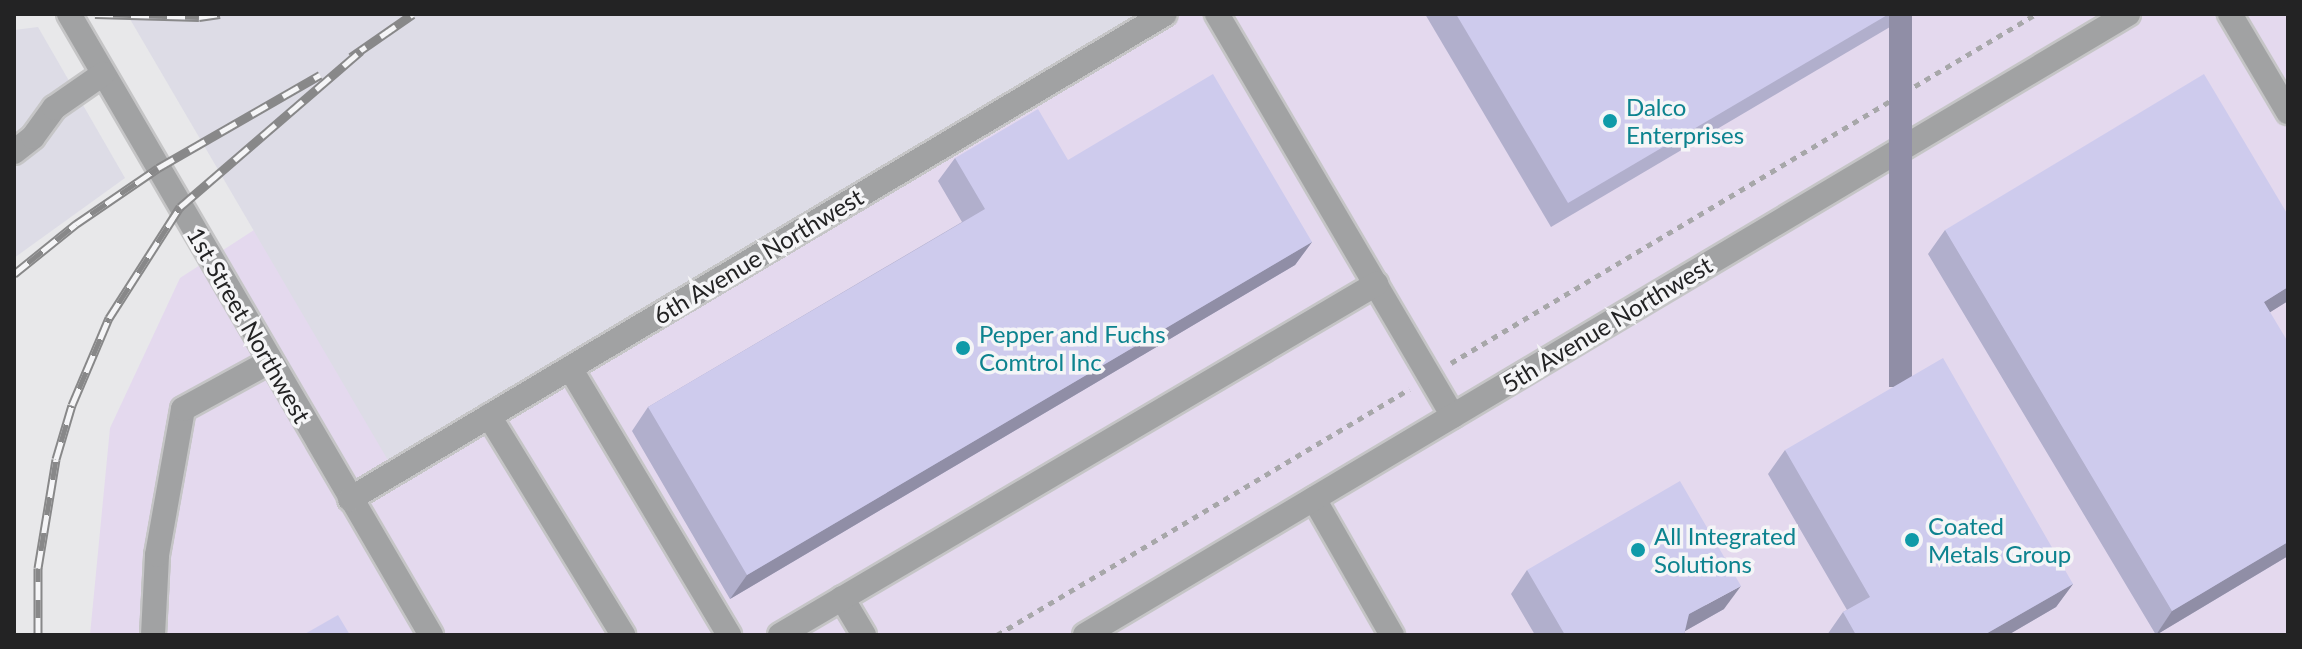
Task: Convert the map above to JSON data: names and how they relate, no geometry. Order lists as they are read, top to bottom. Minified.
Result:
{"streets":{"street":["6th Avenue Northwest","5th Avenue Northwest","1st Street Northwest"]},"crossings":[["6th Avenue Northwest","1st Street Northwest"]],"places":["Dalco Enterprises","Pepper and Fuchs Comtrol Inc","Coated Metals Group","All Integrated Solutions"]}
